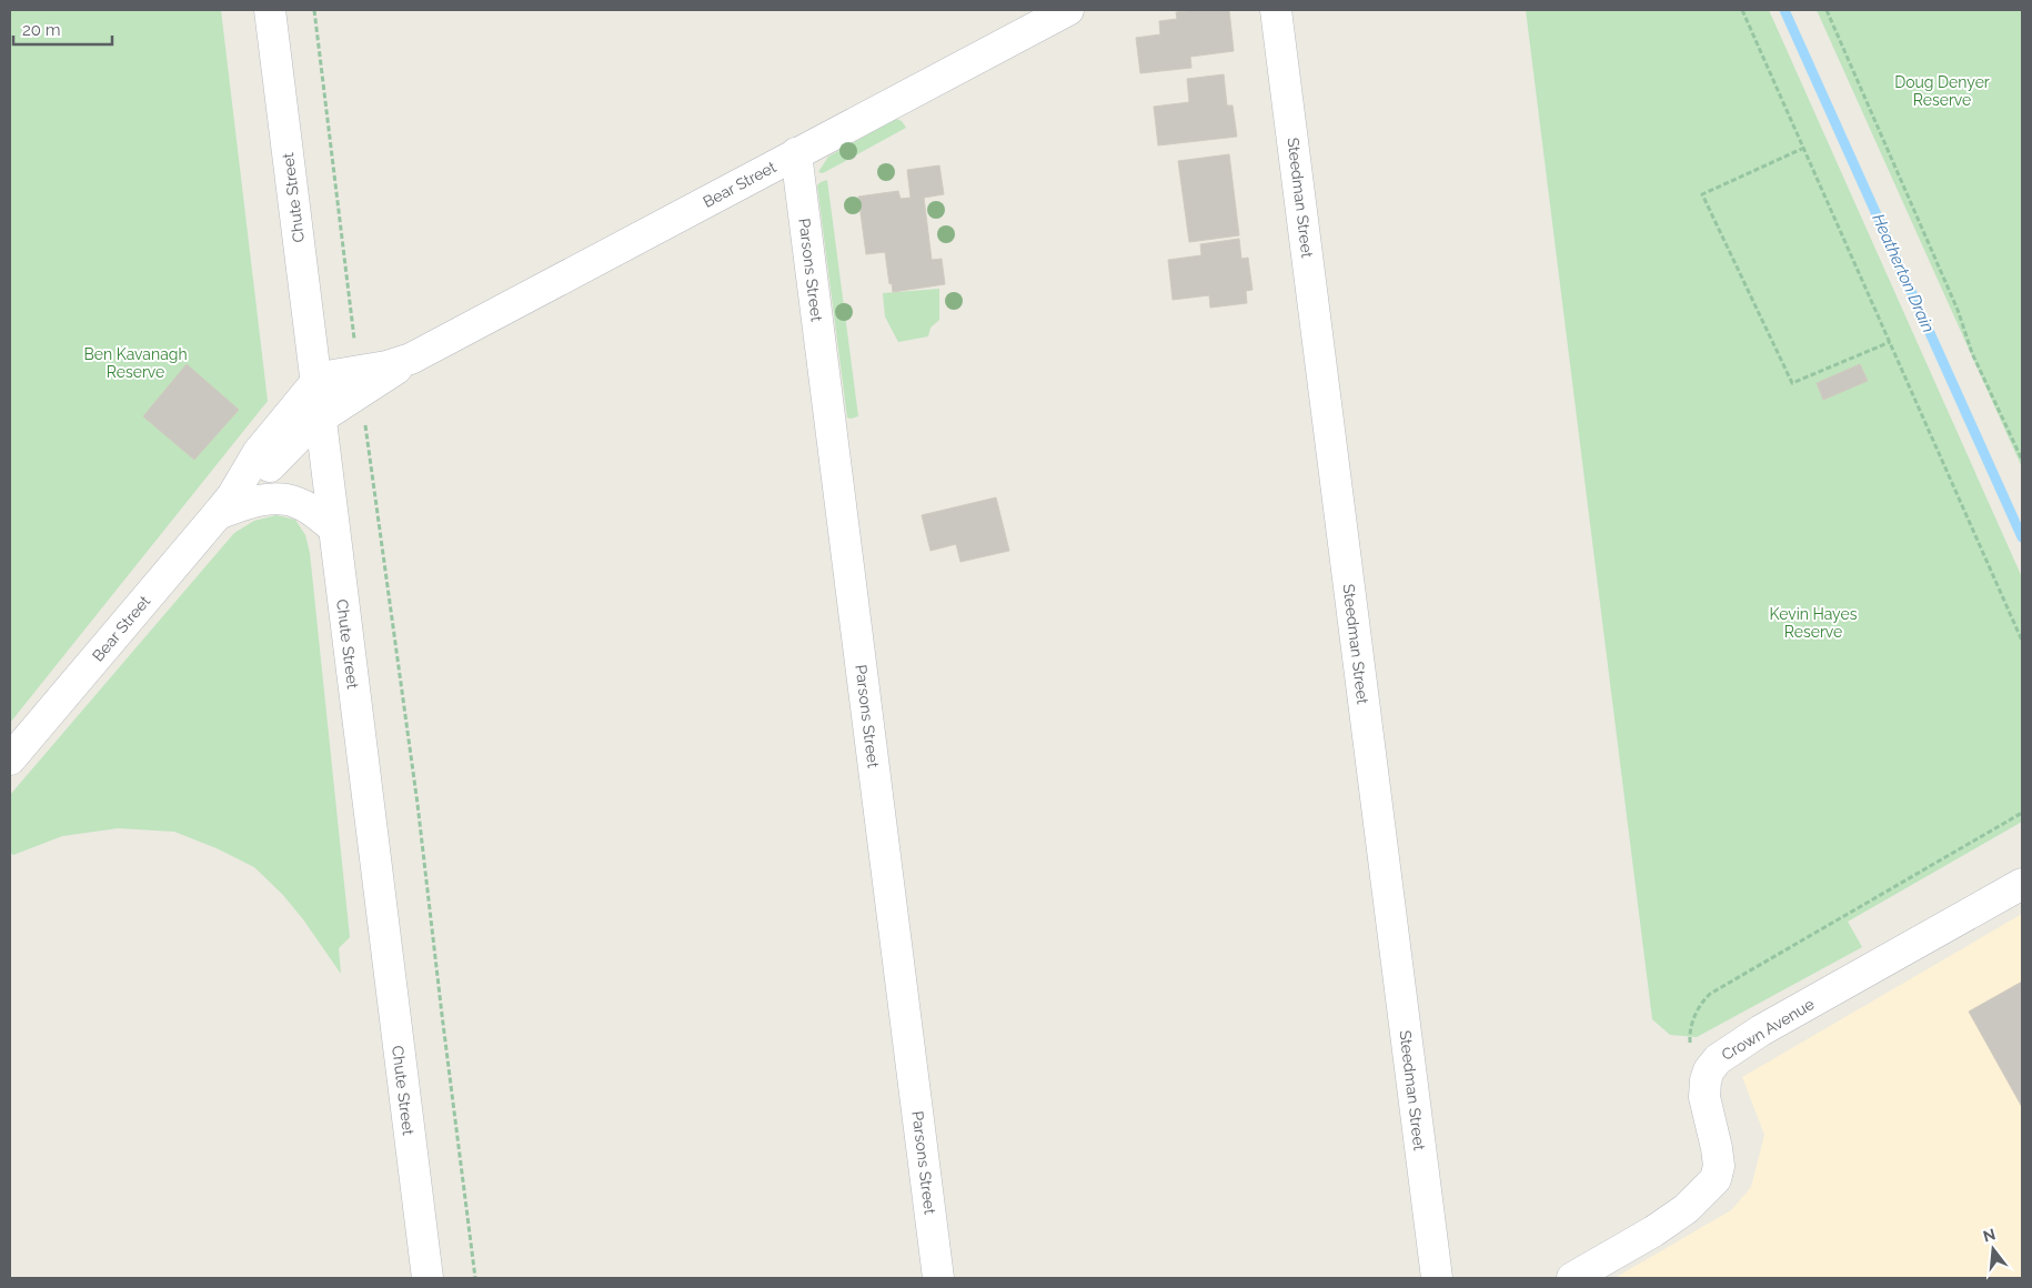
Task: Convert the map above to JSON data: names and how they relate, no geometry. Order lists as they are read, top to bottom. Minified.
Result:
{"streets":{"street":["Bear Street","Chute Street","Steedman Street","Parsons Street","Crown Avenue"]},"crossings":[["Bear Street","Chute Street"],["Bear Street","Parsons Street"]],"water":["Heatherton Drain"],"parks":["Doug Denyer Reserve","Ben Kavanagh Reserve","Kevin Hayes Reserve"],"scale_bar":"20 m","north":"top"}
